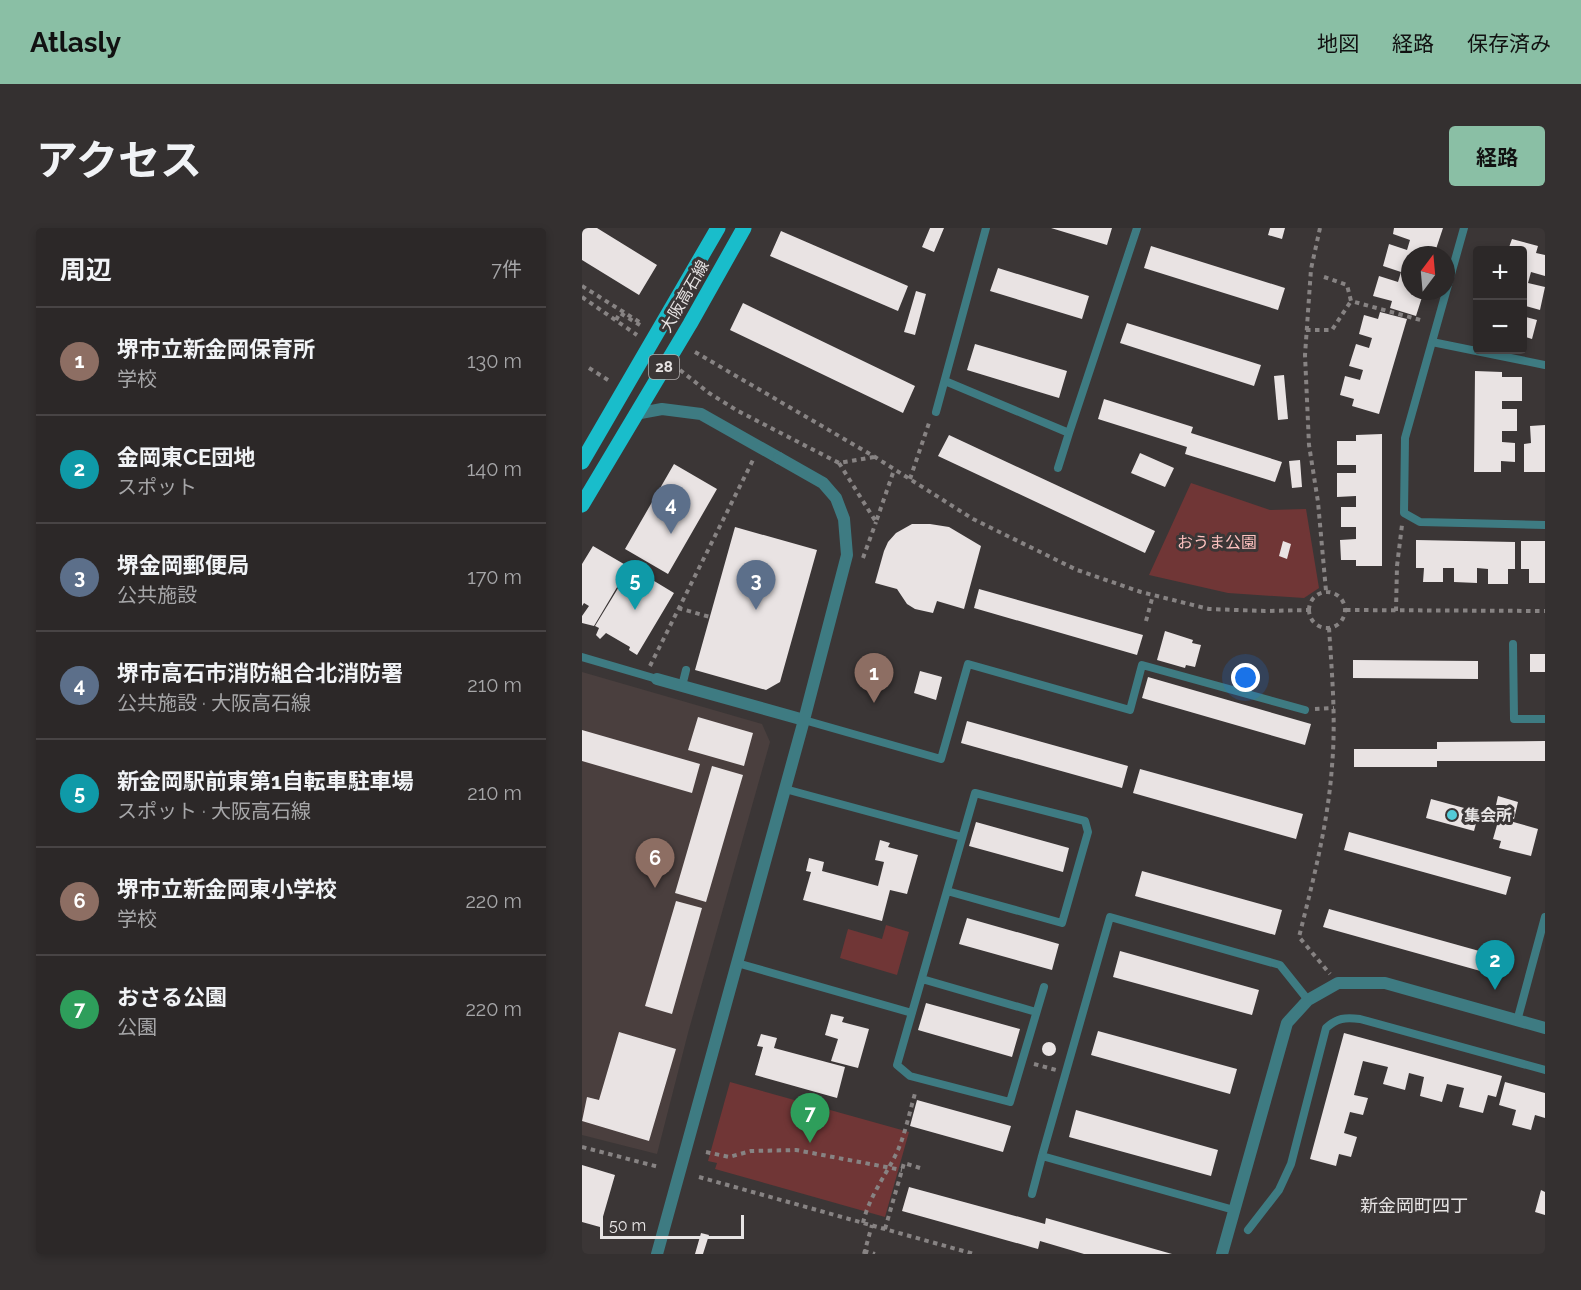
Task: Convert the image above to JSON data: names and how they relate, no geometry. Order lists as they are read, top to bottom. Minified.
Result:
{"streets":{"main road":["大阪高石線","28"]},"districts":["新金岡町四丁"],"parks":["おうま公園"],"places":["集会所"],"scale_bar":"50 m","north":"top","page":{"header":"Atlasly","nav":["地図","経路","保存済み"],"title":"アクセス","buttons":"経路","heading":["周辺","7件"],"map_buttons":["+","−"],"list":[{"mark":"1","name":"堺市立新金岡保育所","note":"学校","value":"130 m"},{"mark":"2","name":"金岡東CE団地","note":"スポット","value":"140 m"},{"mark":"3","name":"堺金岡郵便局","note":"公共施設","value":"170 m"},{"mark":"4","name":"堺市高石市消防組合北消防署","note":"公共施設 · 大阪高石線","value":"210 m"},{"mark":"5","name":"新金岡駅前東第1自転車駐車場","note":"スポット · 大阪高石線","value":"210 m"},{"mark":"6","name":"堺市立新金岡東小学校","note":"学校","value":"220 m"},{"mark":"7","name":"おさる公園","note":"公園","value":"220 m"}],"pins":["4","3","5","1","6","2","7"],"scale":"50 m"}}
